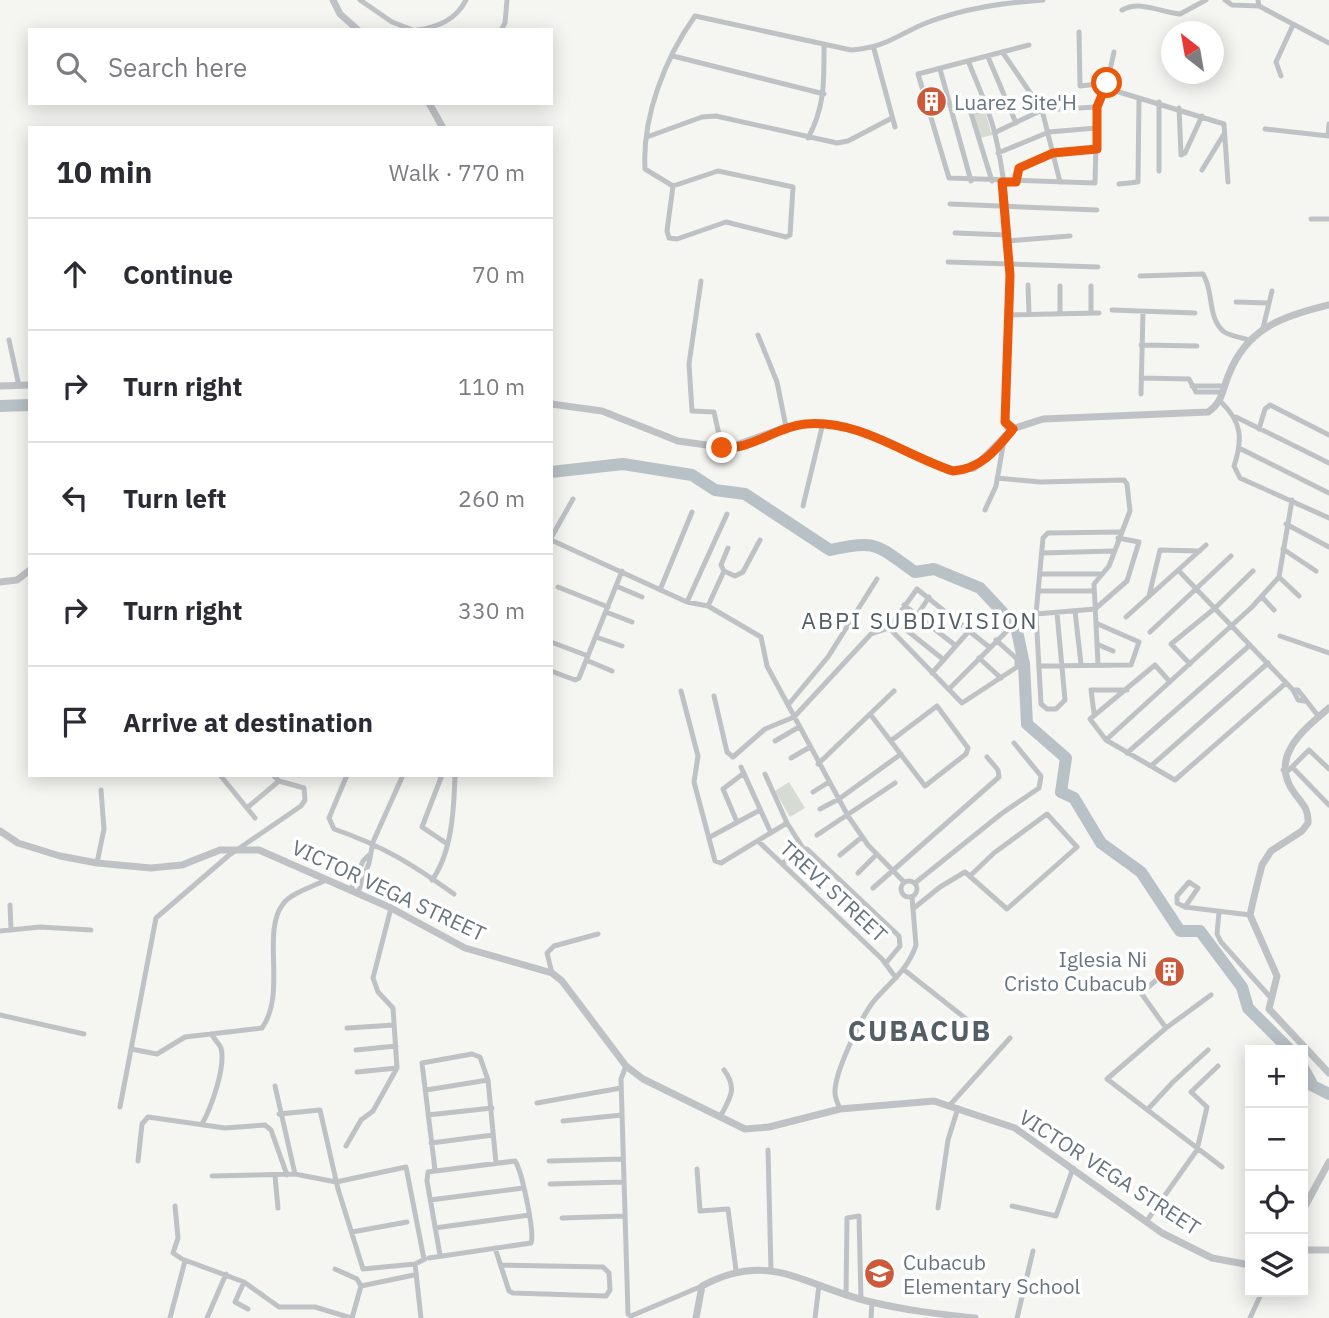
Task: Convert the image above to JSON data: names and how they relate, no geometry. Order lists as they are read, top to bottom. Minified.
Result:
{"streets":{"street":["VICTOR VEGA STREET","TREVI STREET"]},"districts":["ABPI SUBDIVISION","CUBACUB"],"places":{"building":["Luarez Site'H","Iglesia Ni Cristo Cubacub"],"school or university":["Cubacub Elementary School"]},"north":"top left","page":{"search":"Search here","heading":["10 min","Walk · 770 m"],"list":[["Continue","70 m"],["Turn right","110 m"],["Turn left","260 m"],["Turn right","330 m"],"Arrive at destination"],"map_buttons":["+","−"]}}
